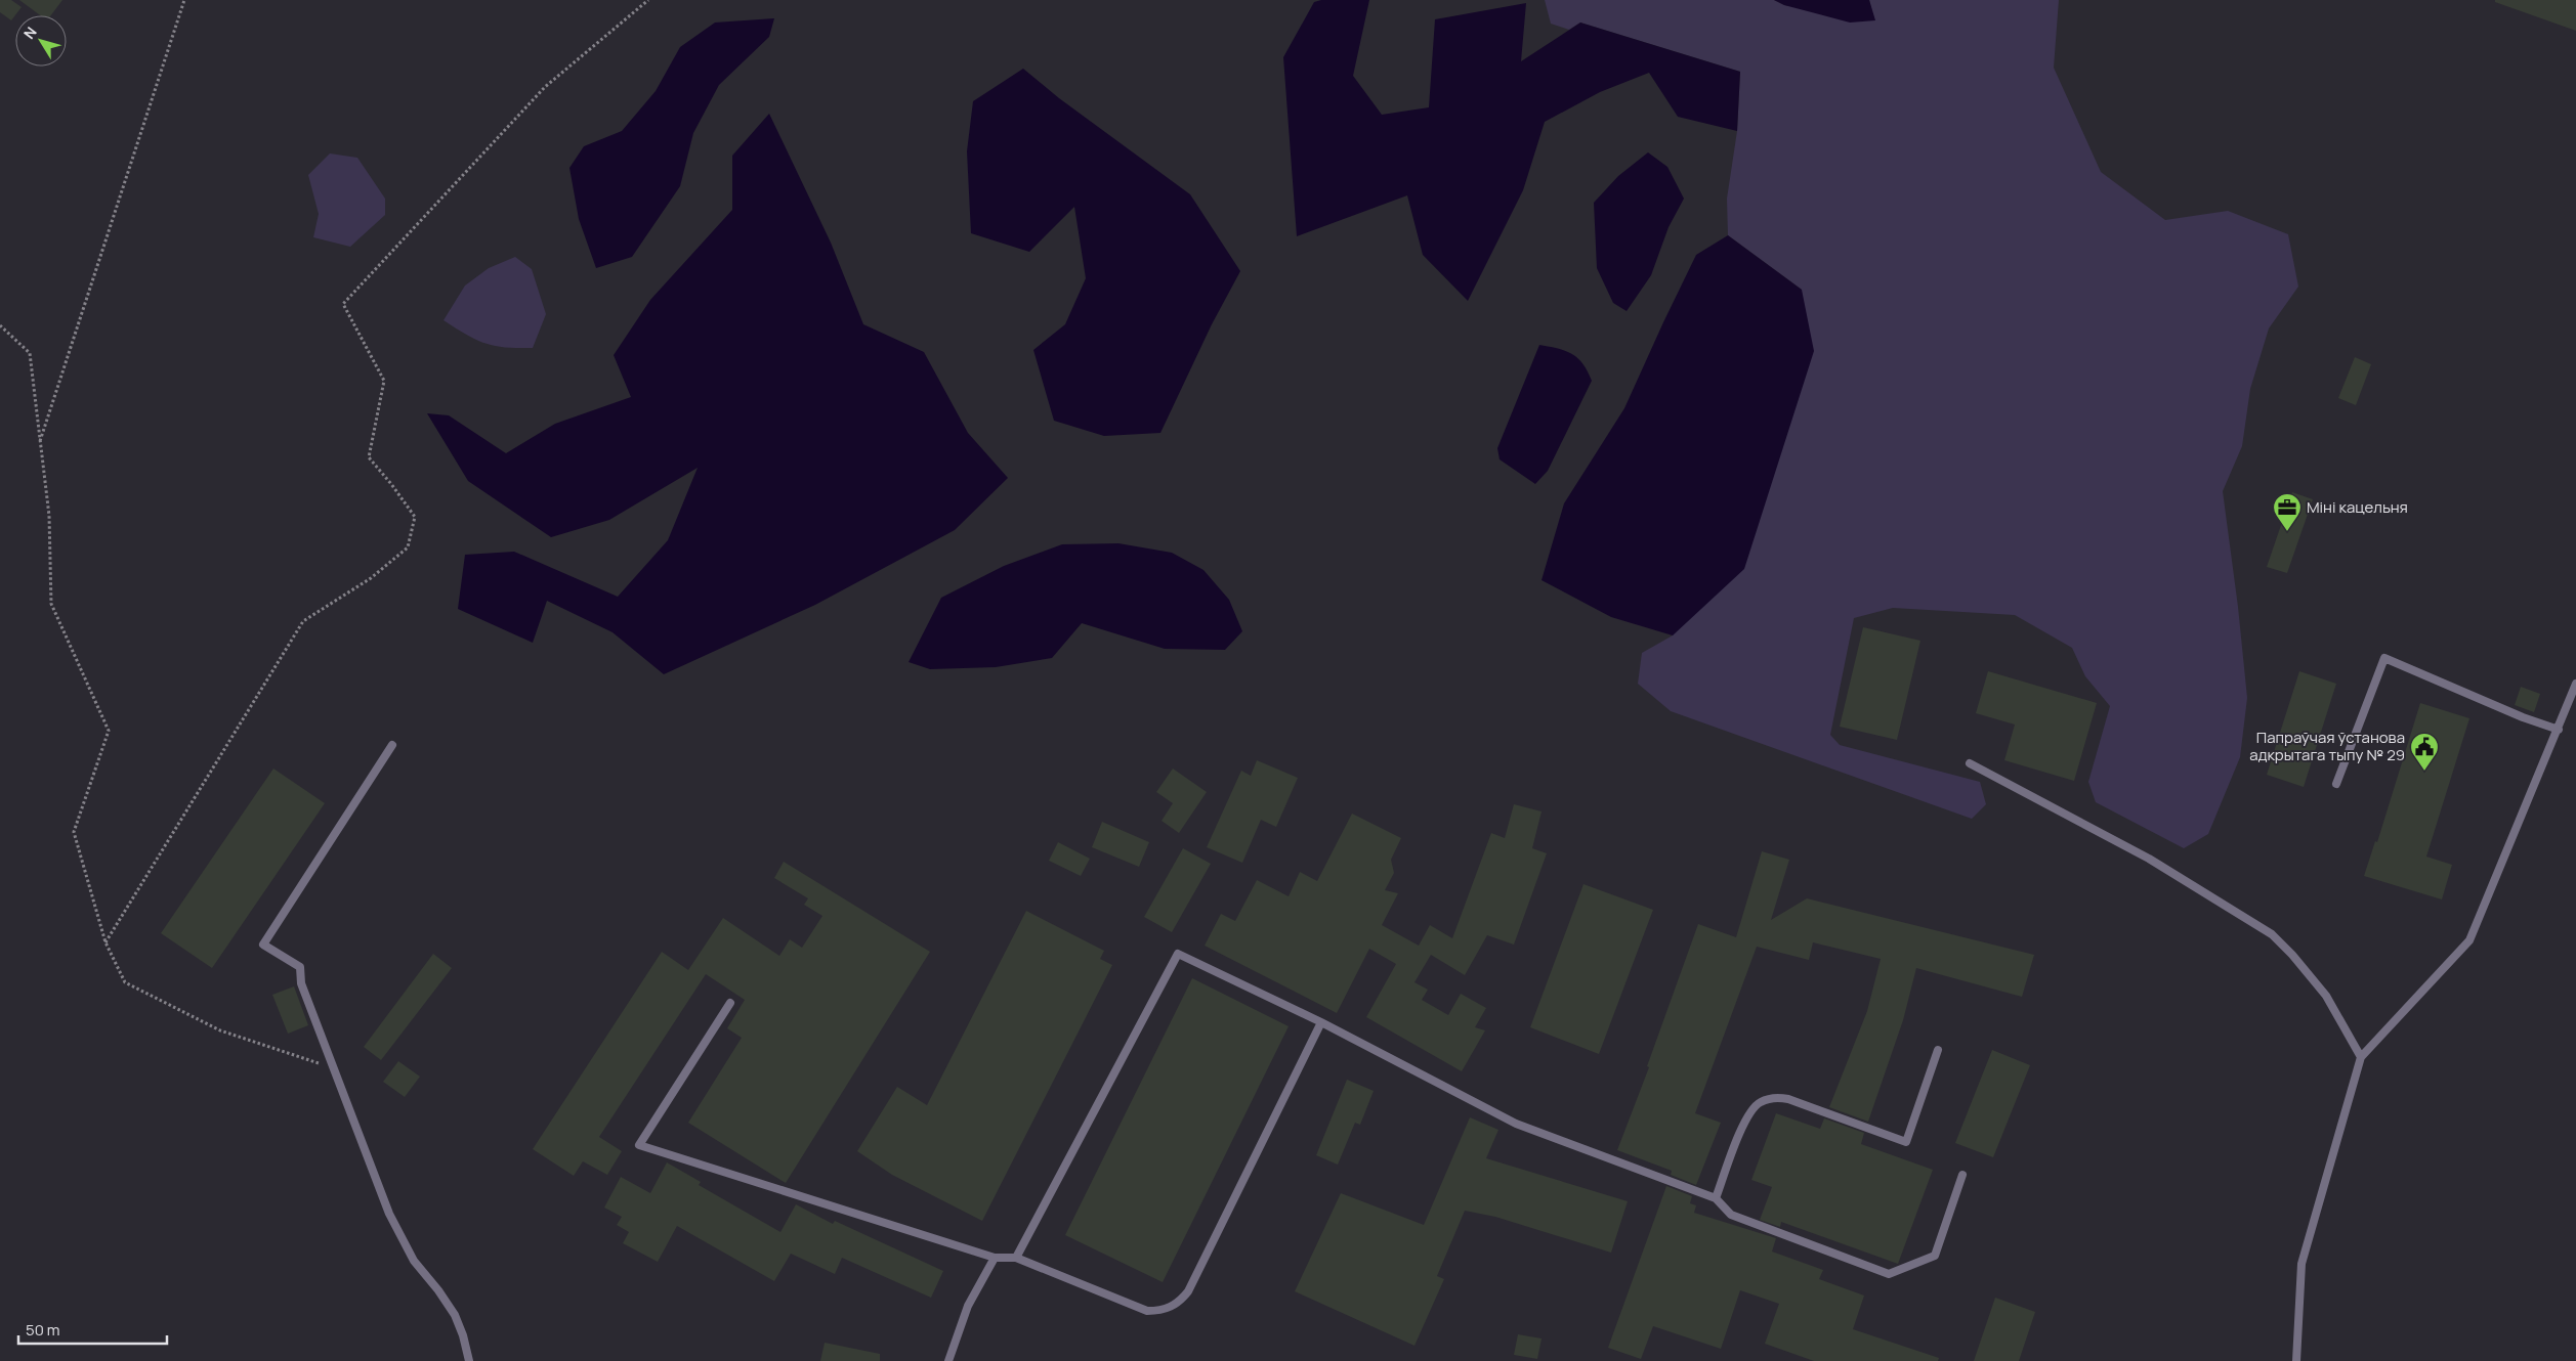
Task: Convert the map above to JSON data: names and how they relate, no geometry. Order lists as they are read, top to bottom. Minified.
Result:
{"places":{"office":["Міні кацельня"],"public building":["Папраўчая ўстанова адкрытага тыпу № 29"]},"scale_bar":"50 m","north":"top left"}
